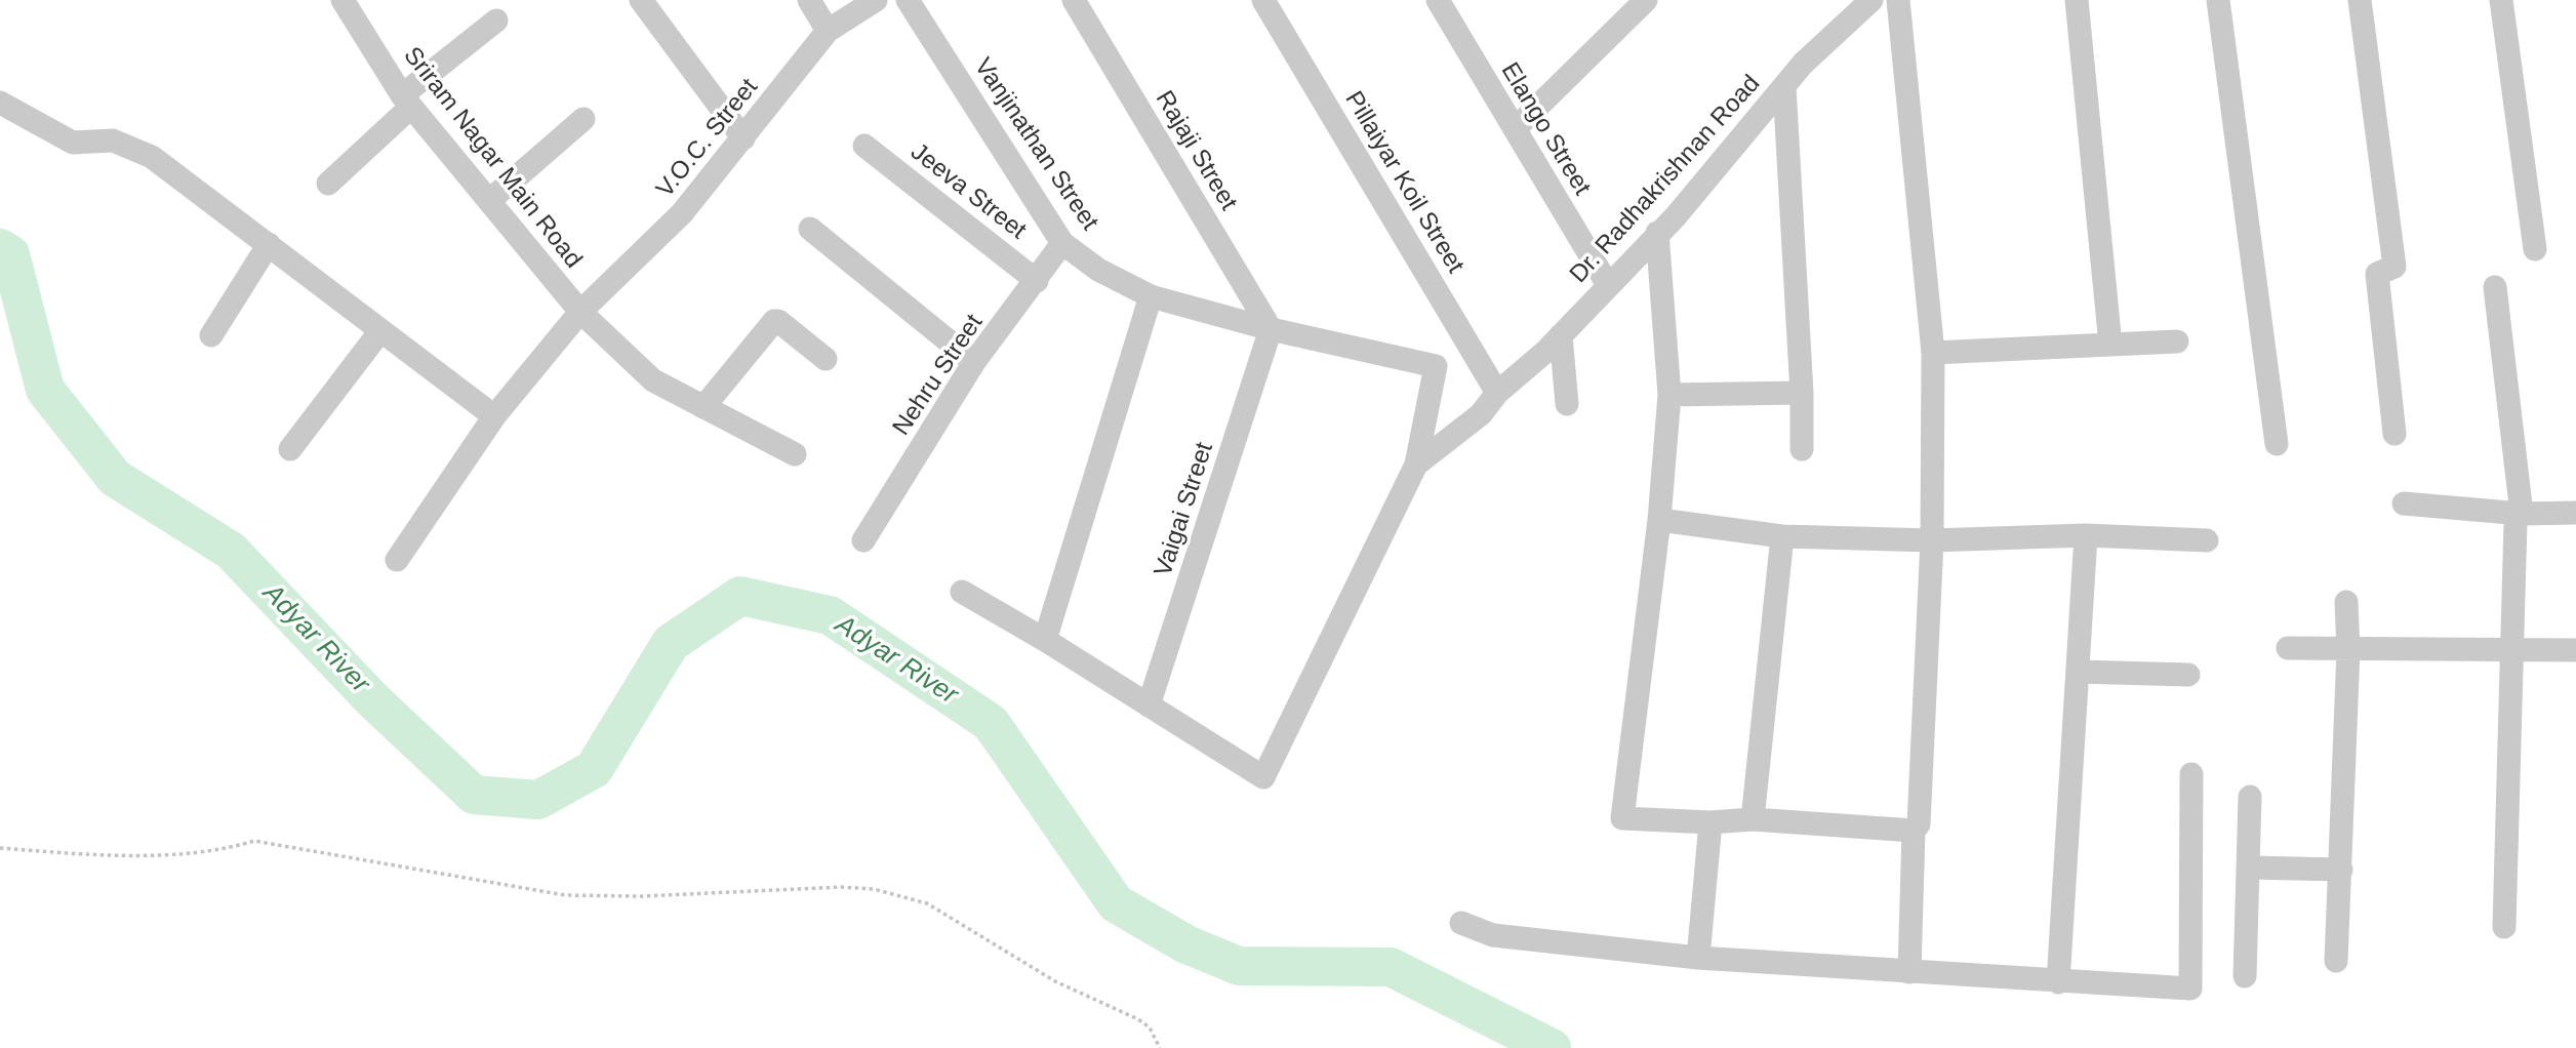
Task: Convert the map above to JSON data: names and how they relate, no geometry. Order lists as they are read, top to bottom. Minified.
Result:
{"streets":{"street":["Elango Street","V.O.C. Street","Vanjinathan Street","Rajaji Street","Sriram Nagar Main Road","Dr. Radhakrishnan Road","Pillaiyar Koil Street","Jeeva Street","Nehru Street","Vaigai Street"]},"crossings":[["Elango Street","Dr. Radhakrishnan Road"],["V.O.C. Street","Sriram Nagar Main Road"],["Vanjinathan Street","Rajaji Street"],["Vanjinathan Street","Dr. Radhakrishnan Road"],["Vanjinathan Street","Nehru Street"],["Vanjinathan Street","Vaigai Street"],["Rajaji Street","Vaigai Street"],["Dr. Radhakrishnan Road","Pillaiyar Koil Street"],["Jeeva Street","Nehru Street"]],"water":["Adyar River"]}
